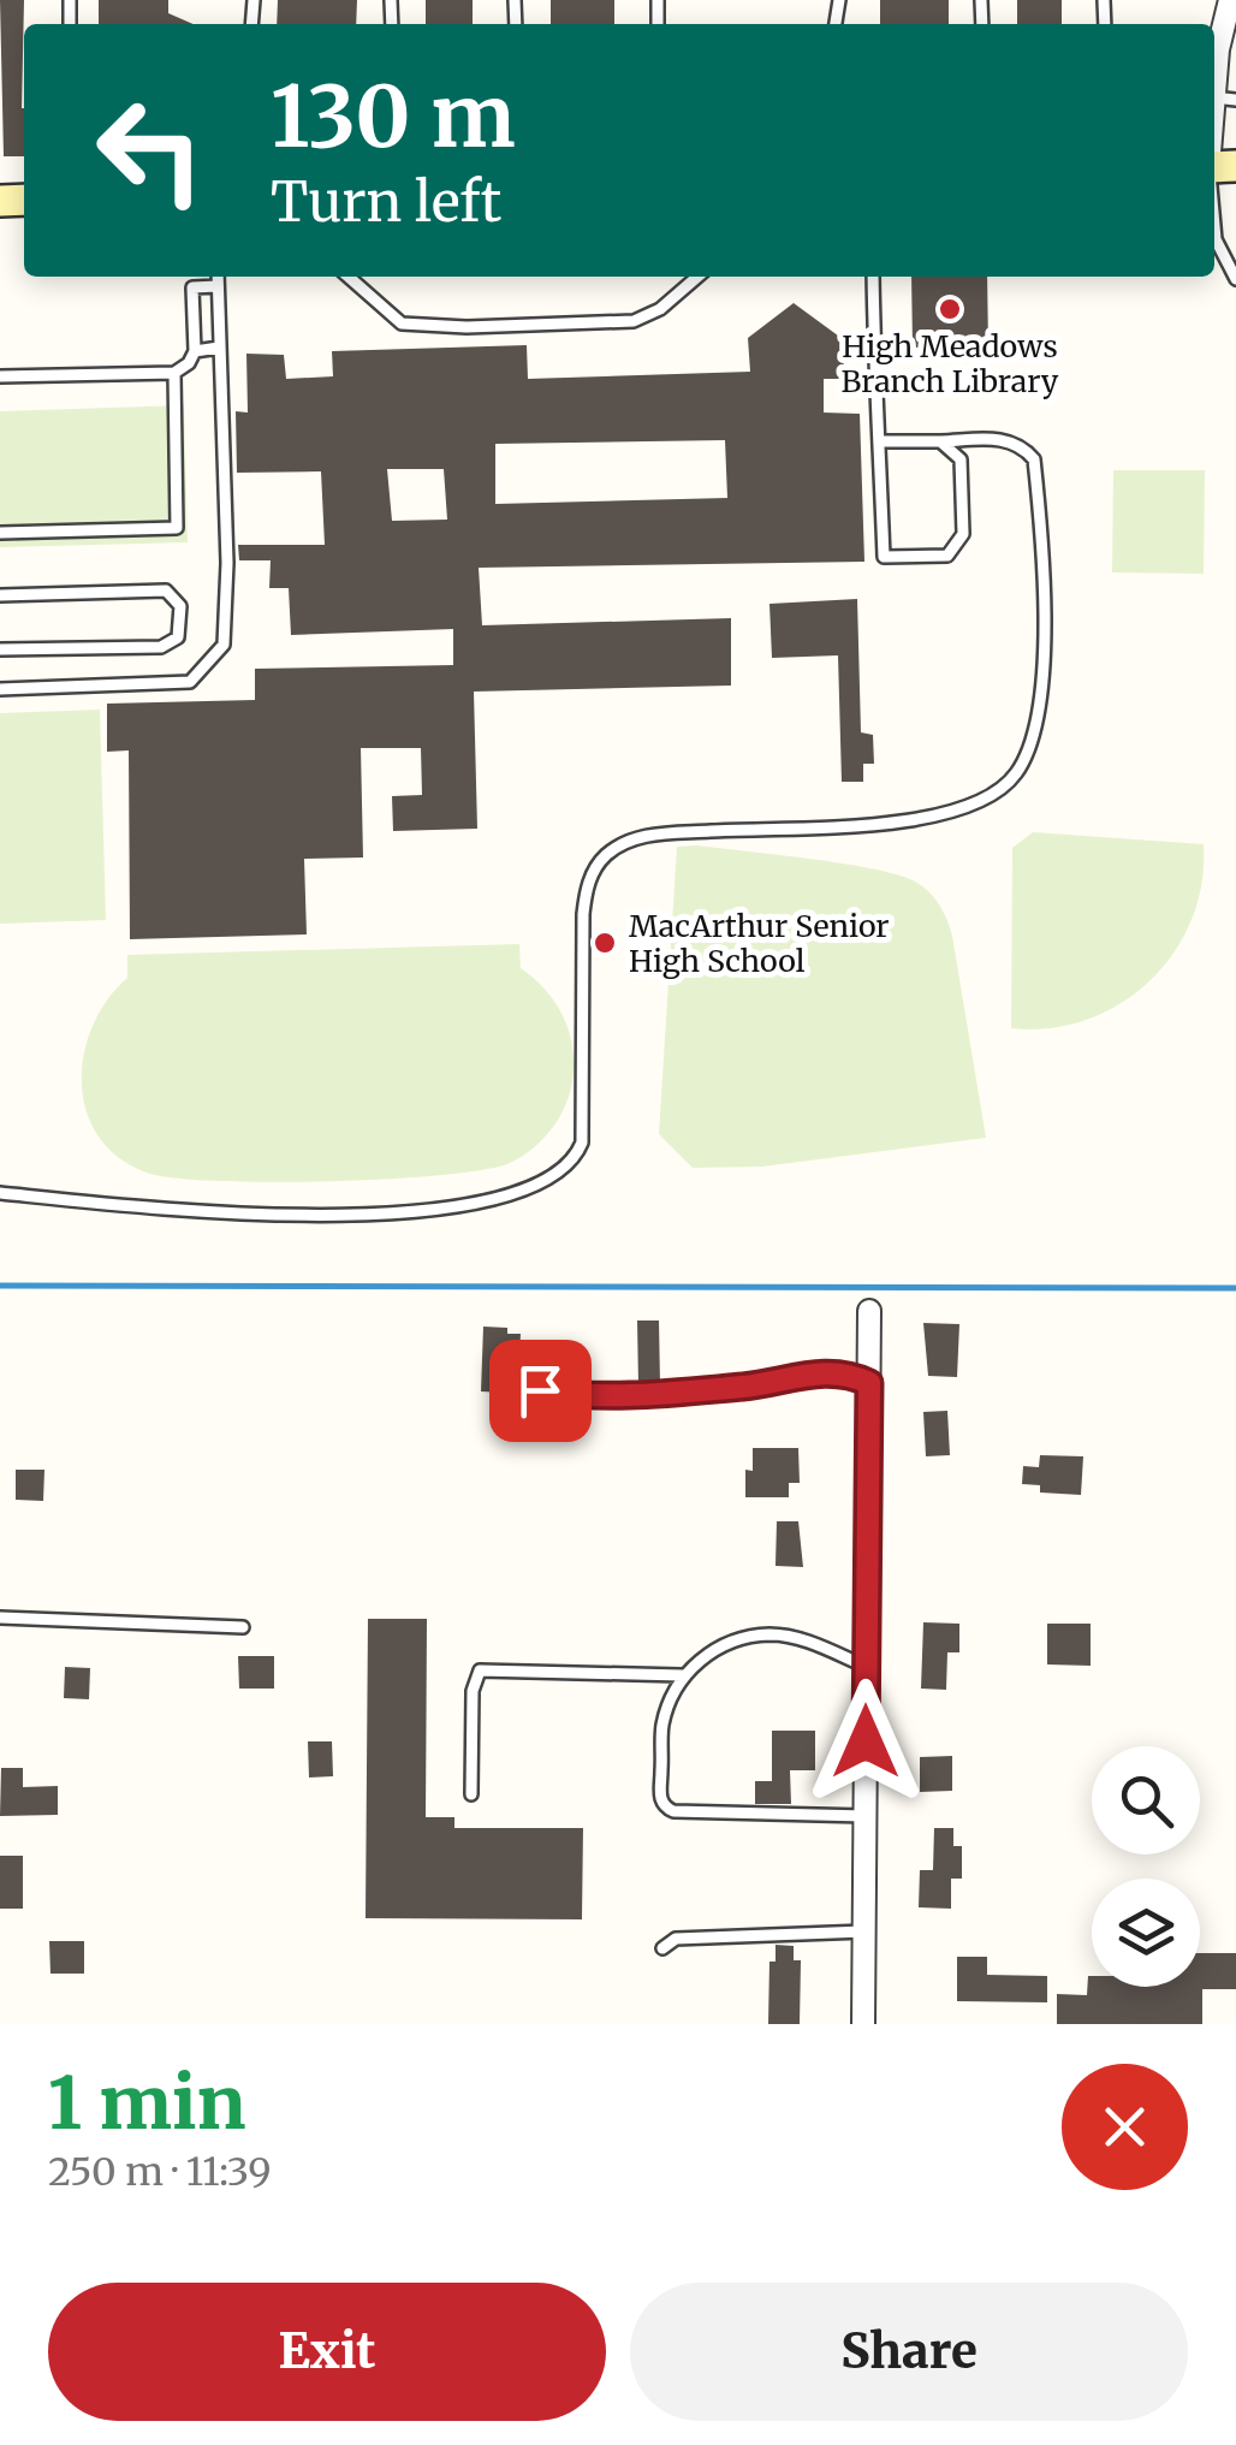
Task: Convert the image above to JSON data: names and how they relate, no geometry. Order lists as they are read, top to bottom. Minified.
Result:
{"places":["High Meadows Branch Library","MacArthur Senior High School"],"page":{"turn":["130 m","Turn left"],"heading":["1 min","250 m · 11:39"],"buttons":["Exit","Share"]}}
